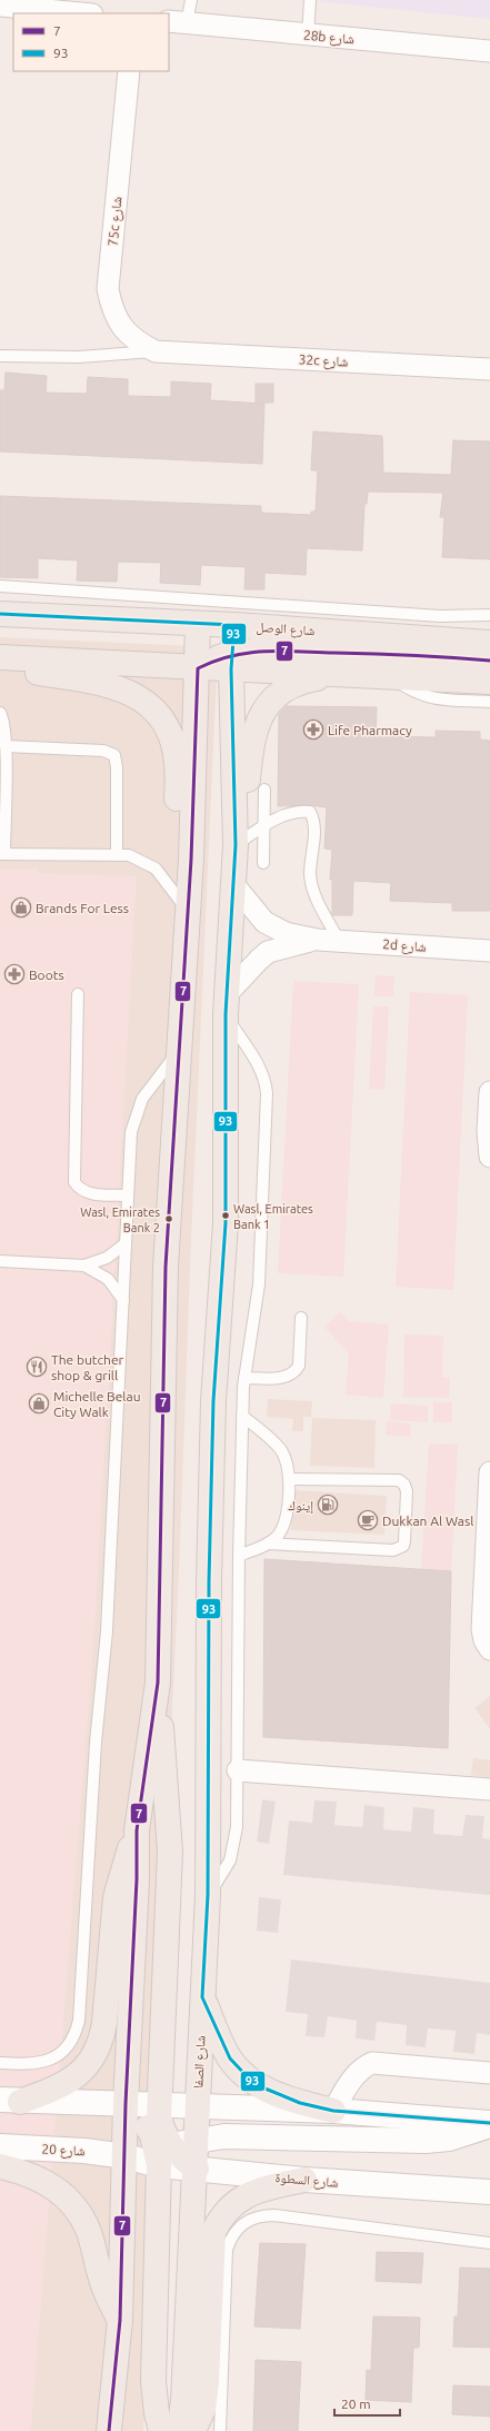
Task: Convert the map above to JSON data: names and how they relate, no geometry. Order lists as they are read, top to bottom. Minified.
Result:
{"streets":{"main road":["شارع الوصل","شارع الصفا","شارع 20","شارع السطوة"],"street":["28b شارع","75c شارع","32c شارع","2d شارع"]},"crossings":[["75c شارع","32c شارع"],["شارع الوصل","شارع الصفا"],["2d شارع","شارع الصفا"],["شارع الصفا","شارع السطوة"]],"places":{"pharmacy":["Life Pharmacy","Boots"],"shop":["Brands For Less","Michelle Belau City Walk"],"other":["Wasl, Emirates Bank 1","Wasl, Emirates Bank 2"],"restaurant":["The butcher shop & grill"],"fuel station":["إينوك"],"cafe":["Dukkan Al Wasl"]},"lines":["transit line 93","transit line 7"],"legend":["7","93"],"scale_bar":"20 m"}
